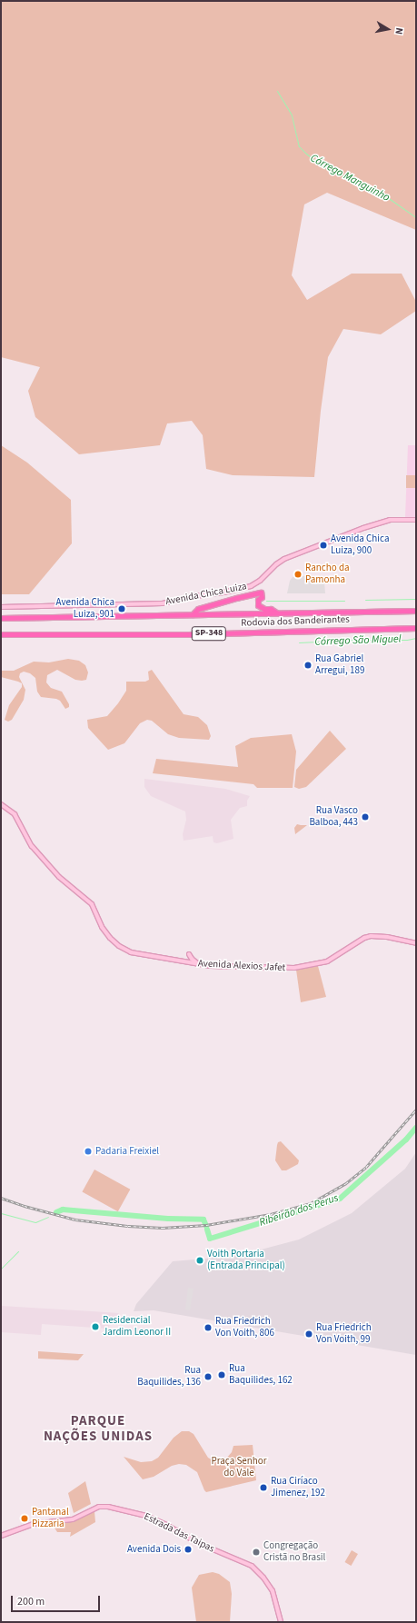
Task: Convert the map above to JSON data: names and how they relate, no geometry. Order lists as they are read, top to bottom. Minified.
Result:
{"streets":{"highway":["Rodovia dos Bandeirantes","SP-348"],"main road":["Avenida Chica Luiza","Avenida Alexios Jafet","Estrada das Taipas"]},"districts":["PARQUE NAÇÕES UNIDAS"],"water":["Córrego Manguinho","Córrego São Miguel","Ribeirão dos Perus"],"parks":["Praça Senhor do Vale"],"places":["Avenida Chica Luiza, 900","Rancho da Pamonha","Avenida Chica Luiza, 901","Rua Gabriel Arregui, 189","Rua Vasco Balboa, 443","Padaria Freixiel","Voith Portaria (Entrada Principal)","Residencial Jardim Leonor II","Rua Friedrich Von Voith, 806","Rua Friedrich Von Voith, 99","Rua Baquilides, 162","Rua Baquilides, 136","Rua Ciríaco Jimenez, 192","Pantanal Pizzaria","Avenida Dois","Congregação Cristã no Brasil"],"scale_bar":"200 m","north":"right"}
